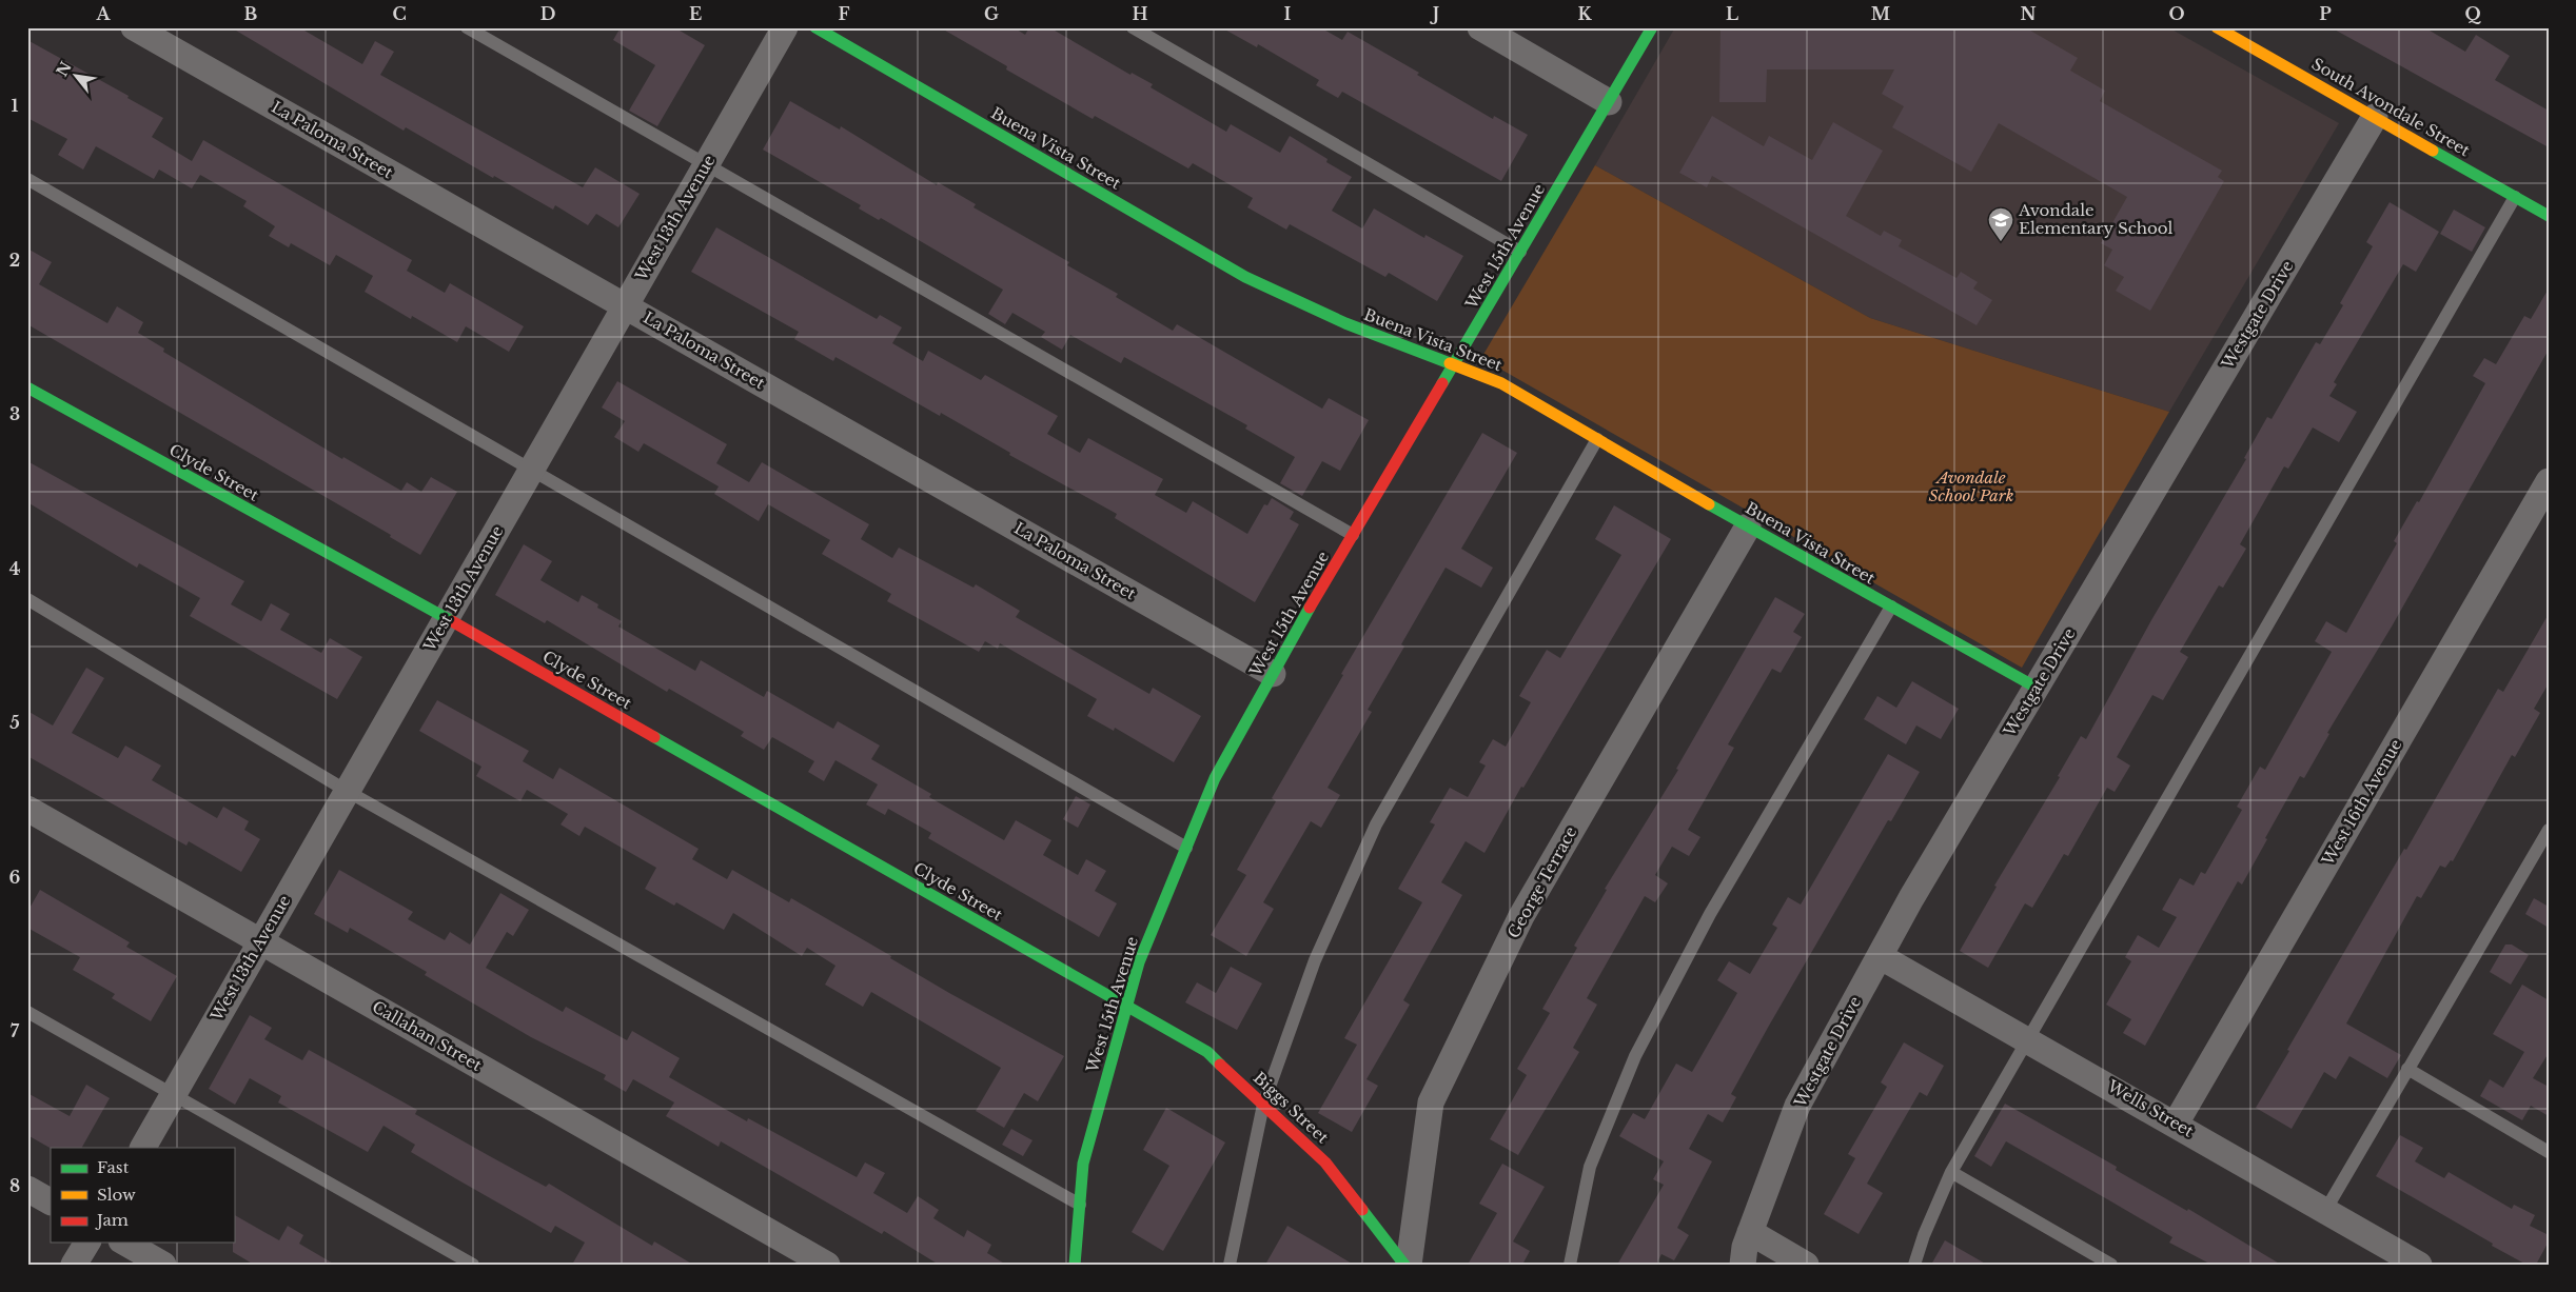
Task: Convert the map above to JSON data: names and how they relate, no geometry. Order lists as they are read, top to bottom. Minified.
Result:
{"streets":{"street":["South Avondale Street","La Paloma Street","Buena Vista Street","West 13th Avenue","West 15th Avenue","Westgate Drive","Clyde Street","West 16th Avenue","George Terrace","Callahan Street","Biggs Street","Wells Street"]},"crossings":[["South Avondale Street","Westgate Drive"],["La Paloma Street","West 13th Avenue"],["La Paloma Street","West 15th Avenue"],["Buena Vista Street","West 15th Avenue"],["Buena Vista Street","Westgate Drive"],["Buena Vista Street","George Terrace"],["West 13th Avenue","Clyde Street"],["West 13th Avenue","Callahan Street"],["West 15th Avenue","Clyde Street"],["West 15th Avenue","Biggs Street"],["Westgate Drive","Wells Street"],["Clyde Street","Biggs Street"],["West 16th Avenue","Wells Street"]],"parks":["Avondale School Park"],"places":{"school or university":["Avondale Elementary School"]},"legend":["Fast","Slow","Jam"],"north":"top left","grid":{"columns":["A","B","C","D","E","F","G","H","I","J","K","L","M","N","O","P","Q"],"rows":["1","2","3","4","5","6","7","8"]}}
